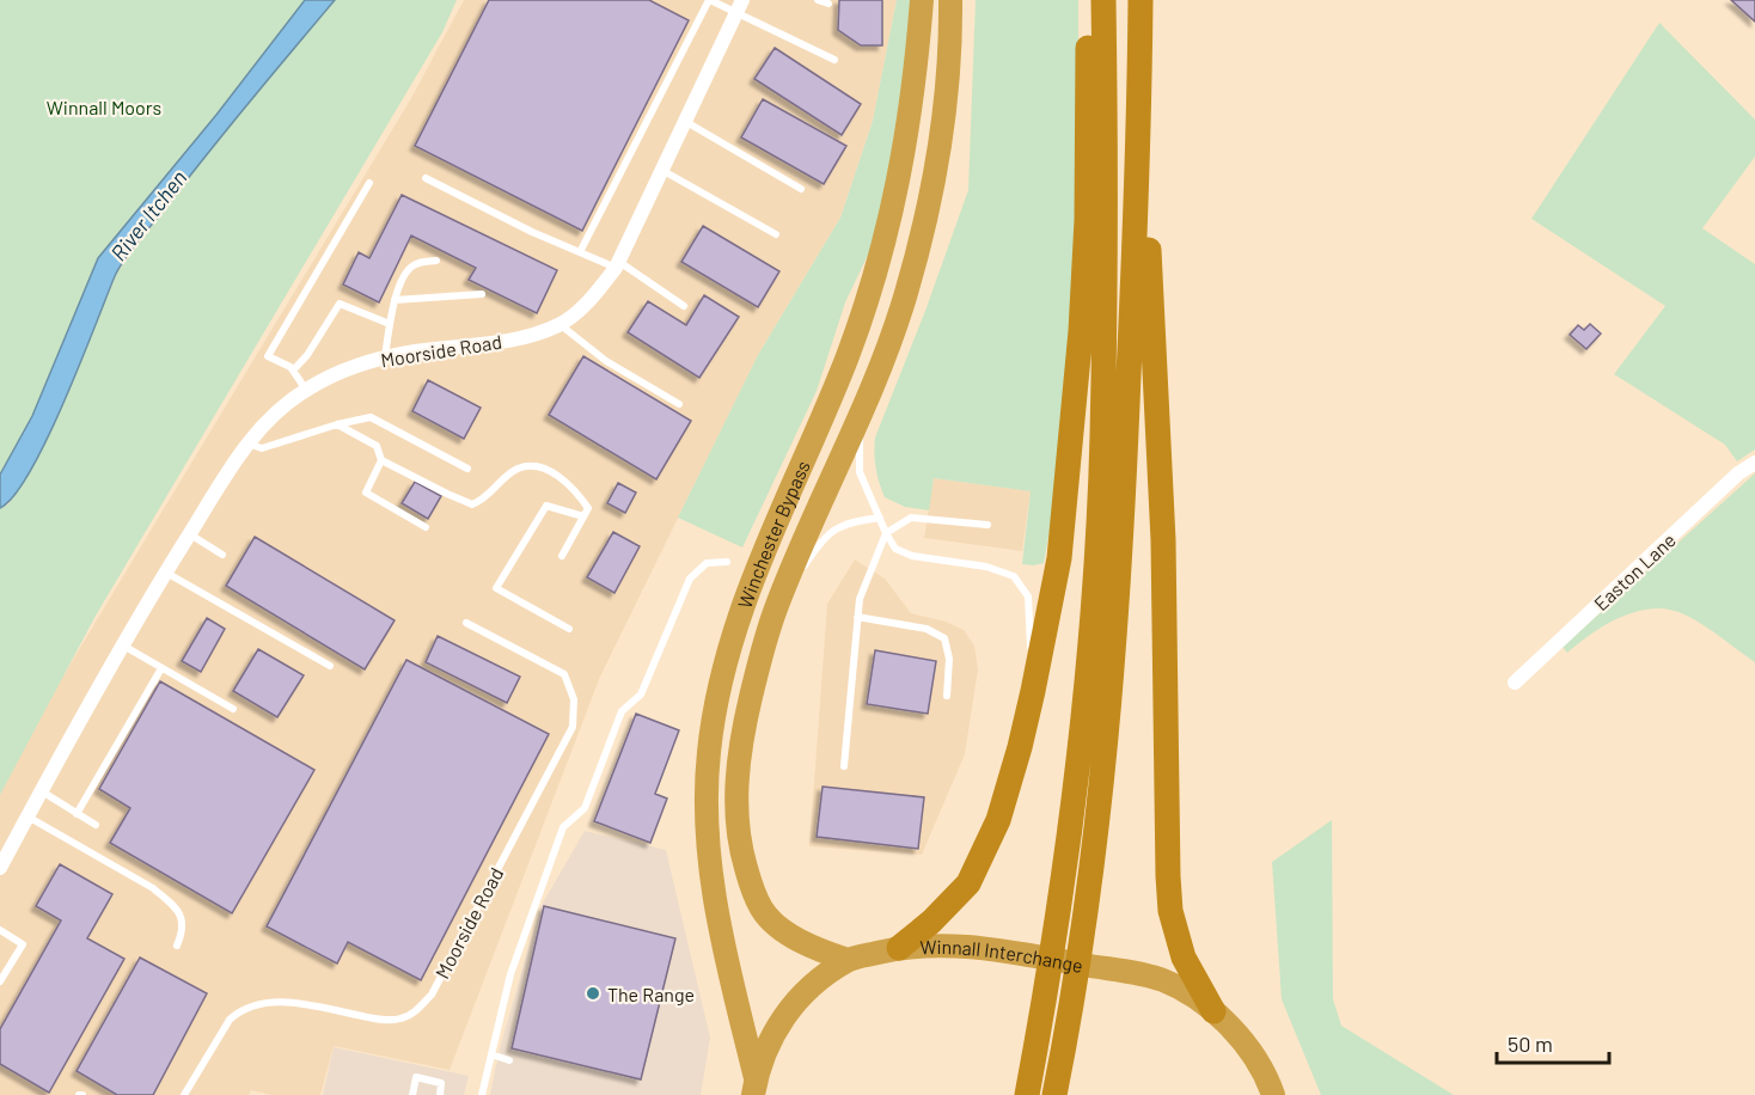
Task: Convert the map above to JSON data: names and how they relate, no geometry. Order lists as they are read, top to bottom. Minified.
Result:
{"streets":{"highway":["Winchester Bypass","Winnall Interchange"],"street":["Moorside Road","Easton Lane"]},"crossings":[["Winchester Bypass","Winnall Interchange"]],"water":["River Itchen"],"parks":["Winnall Moors"],"places":["The Range"],"scale_bar":"50 m"}
